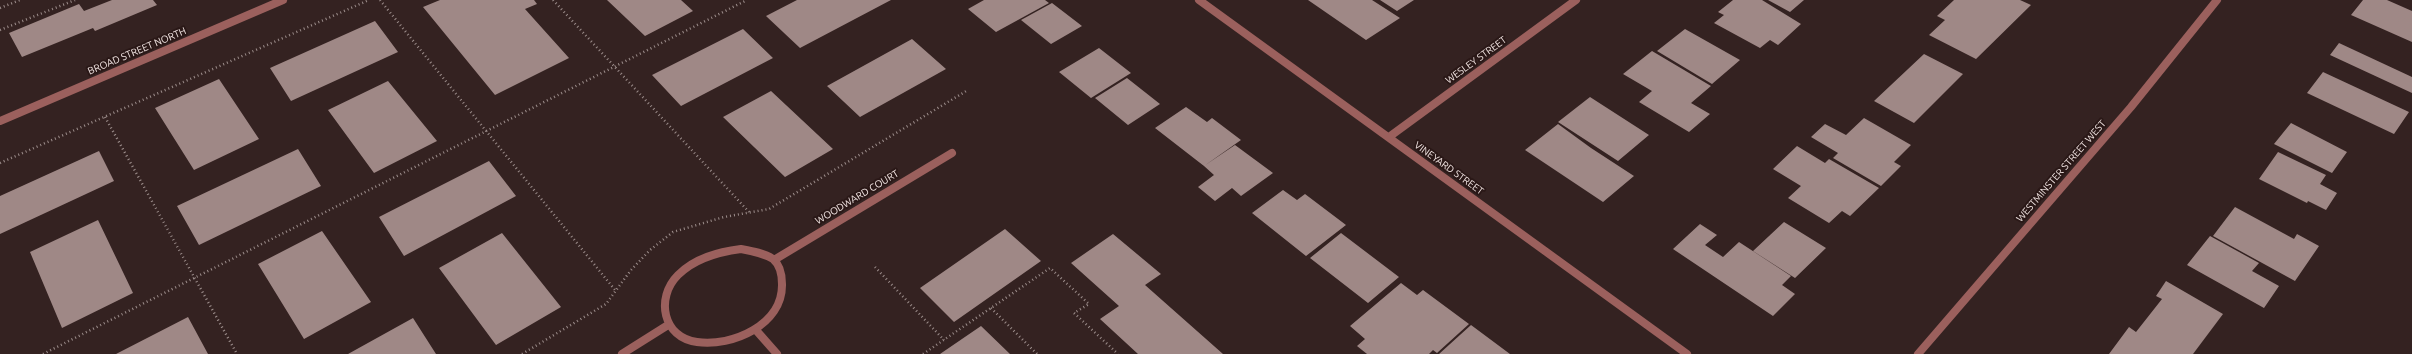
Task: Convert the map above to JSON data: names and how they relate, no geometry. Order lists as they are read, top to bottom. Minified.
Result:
{"streets":{"street":["BROAD STREET NORTH","WESLEY STREET","VINEYARD STREET","WESTMINSTER STREET WEST","WOODWARD COURT"]},"crossings":[["WESLEY STREET","VINEYARD STREET"]]}
